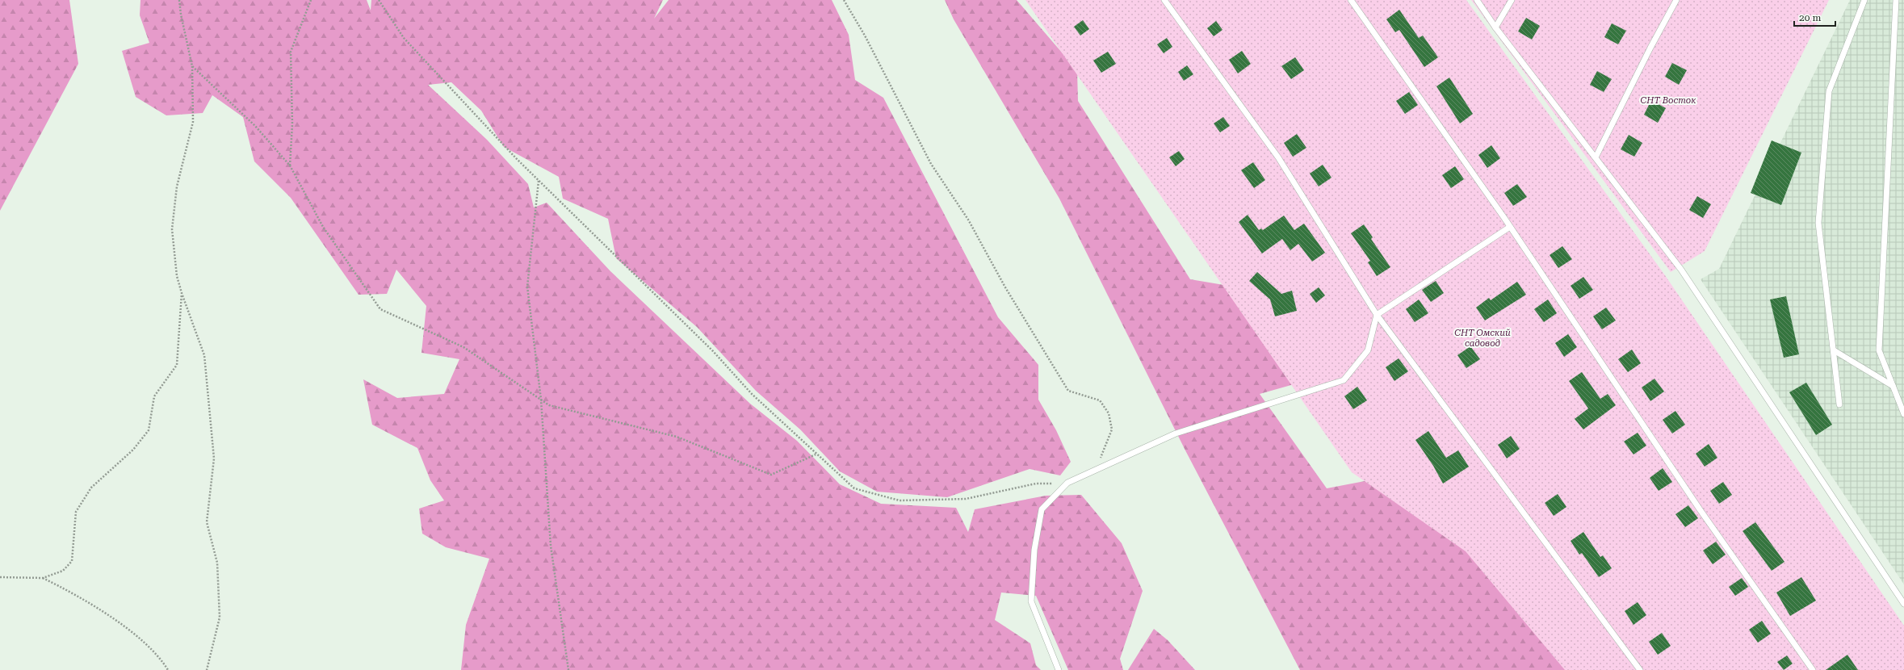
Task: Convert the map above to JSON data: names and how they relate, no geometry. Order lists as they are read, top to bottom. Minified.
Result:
{"parks":["СНТ Восток","СНТ Омский садовод"],"scale_bar":"20 m"}
